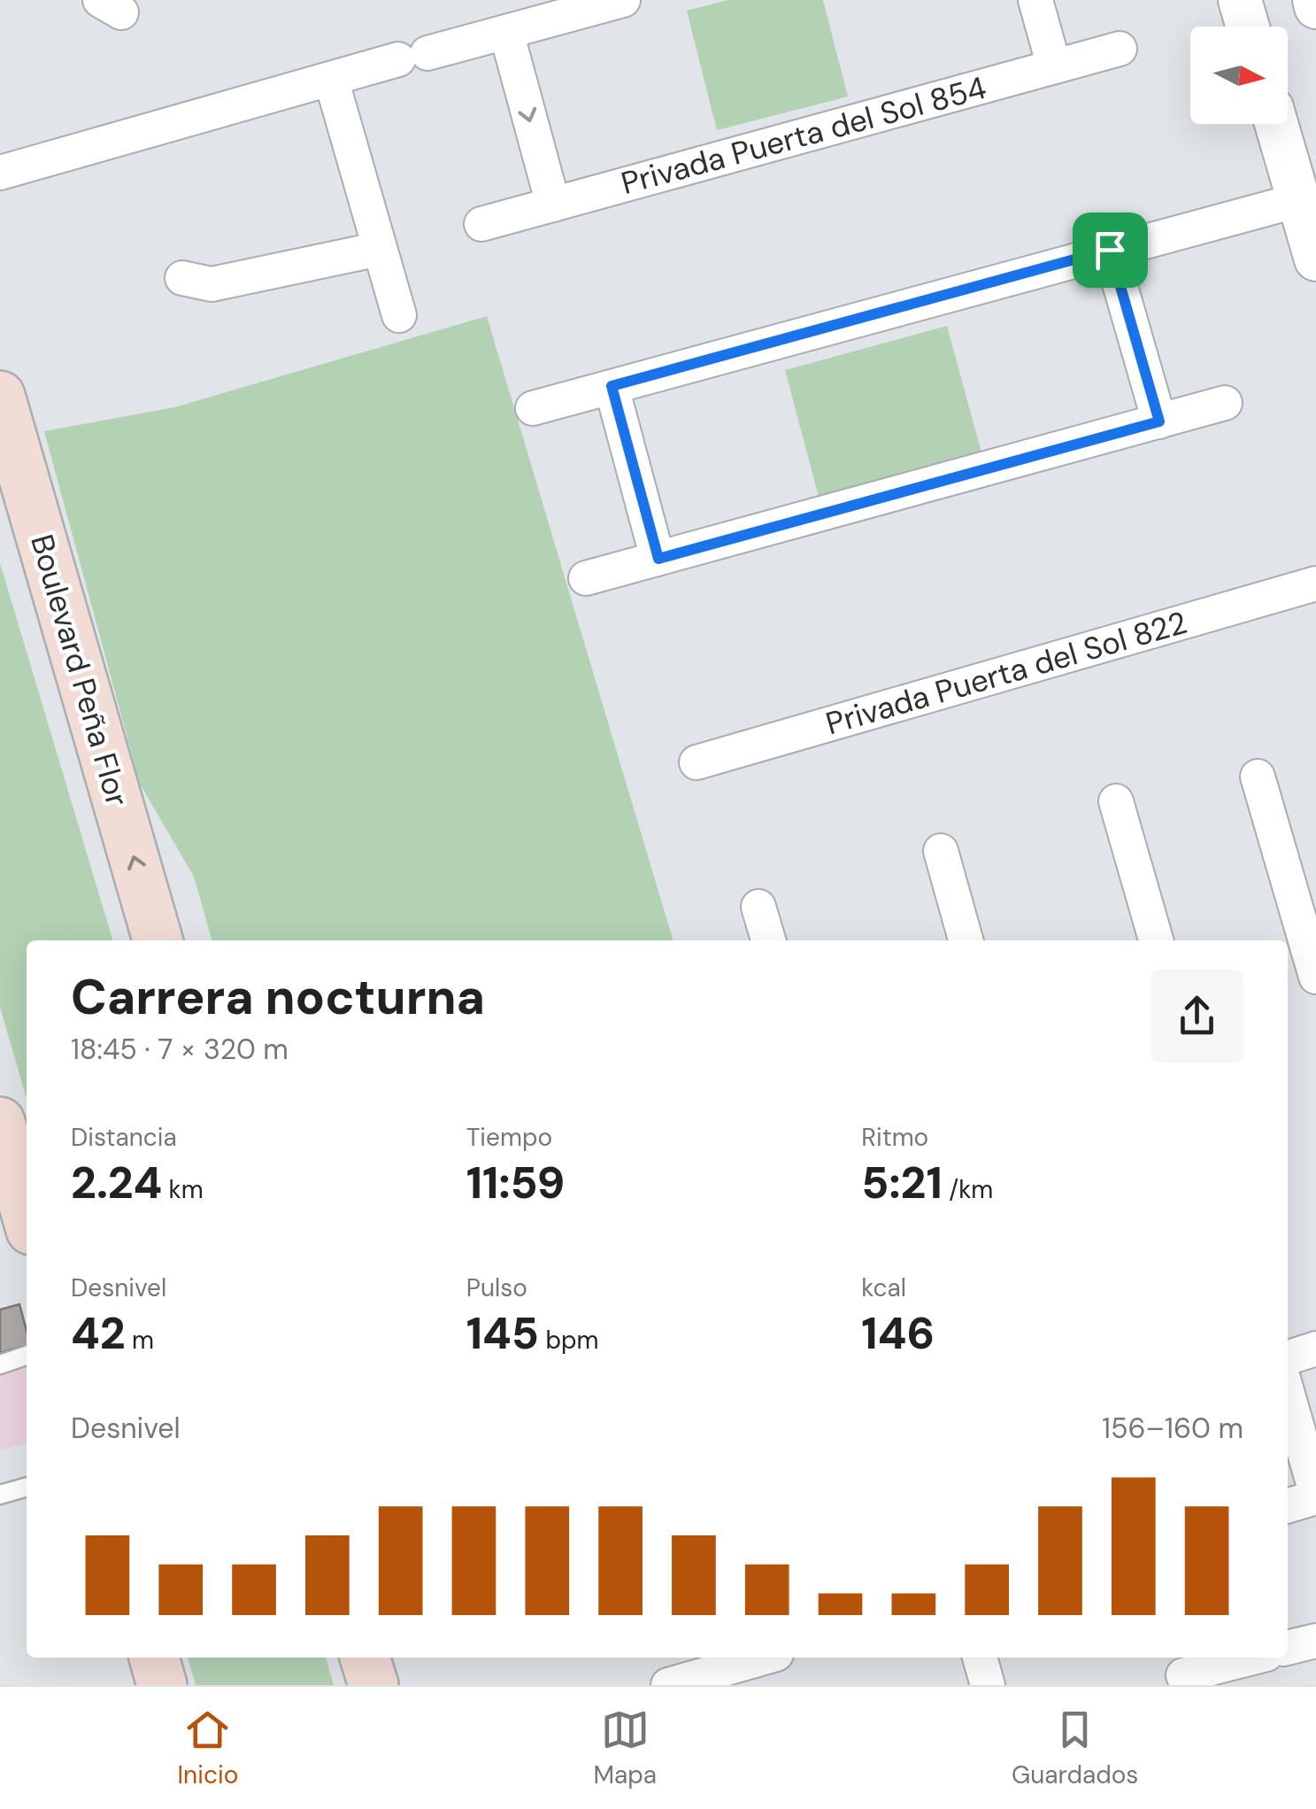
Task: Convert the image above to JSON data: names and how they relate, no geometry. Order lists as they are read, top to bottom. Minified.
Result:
{"streets":{"main road":["Boulevard Peña Flor"],"street":["Privada Puerta del Sol 854","Privada Puerta del Sol 822"]},"one_way":["Boulevard Peña Flor"],"north":"right","page":{"heading":["Carrera nocturna","18:45 · 7 × 320 m"],"stats":[["Distancia","2.24 km"],["Tiempo","11:59"],["Ritmo","5:21 /km"],["Desnivel","42 m"],["Pulso","145 bpm"],["kcal","146"]],"chart":["Desnivel","156–160 m"],"tabs":["Inicio","Mapa","Guardados"]}}
